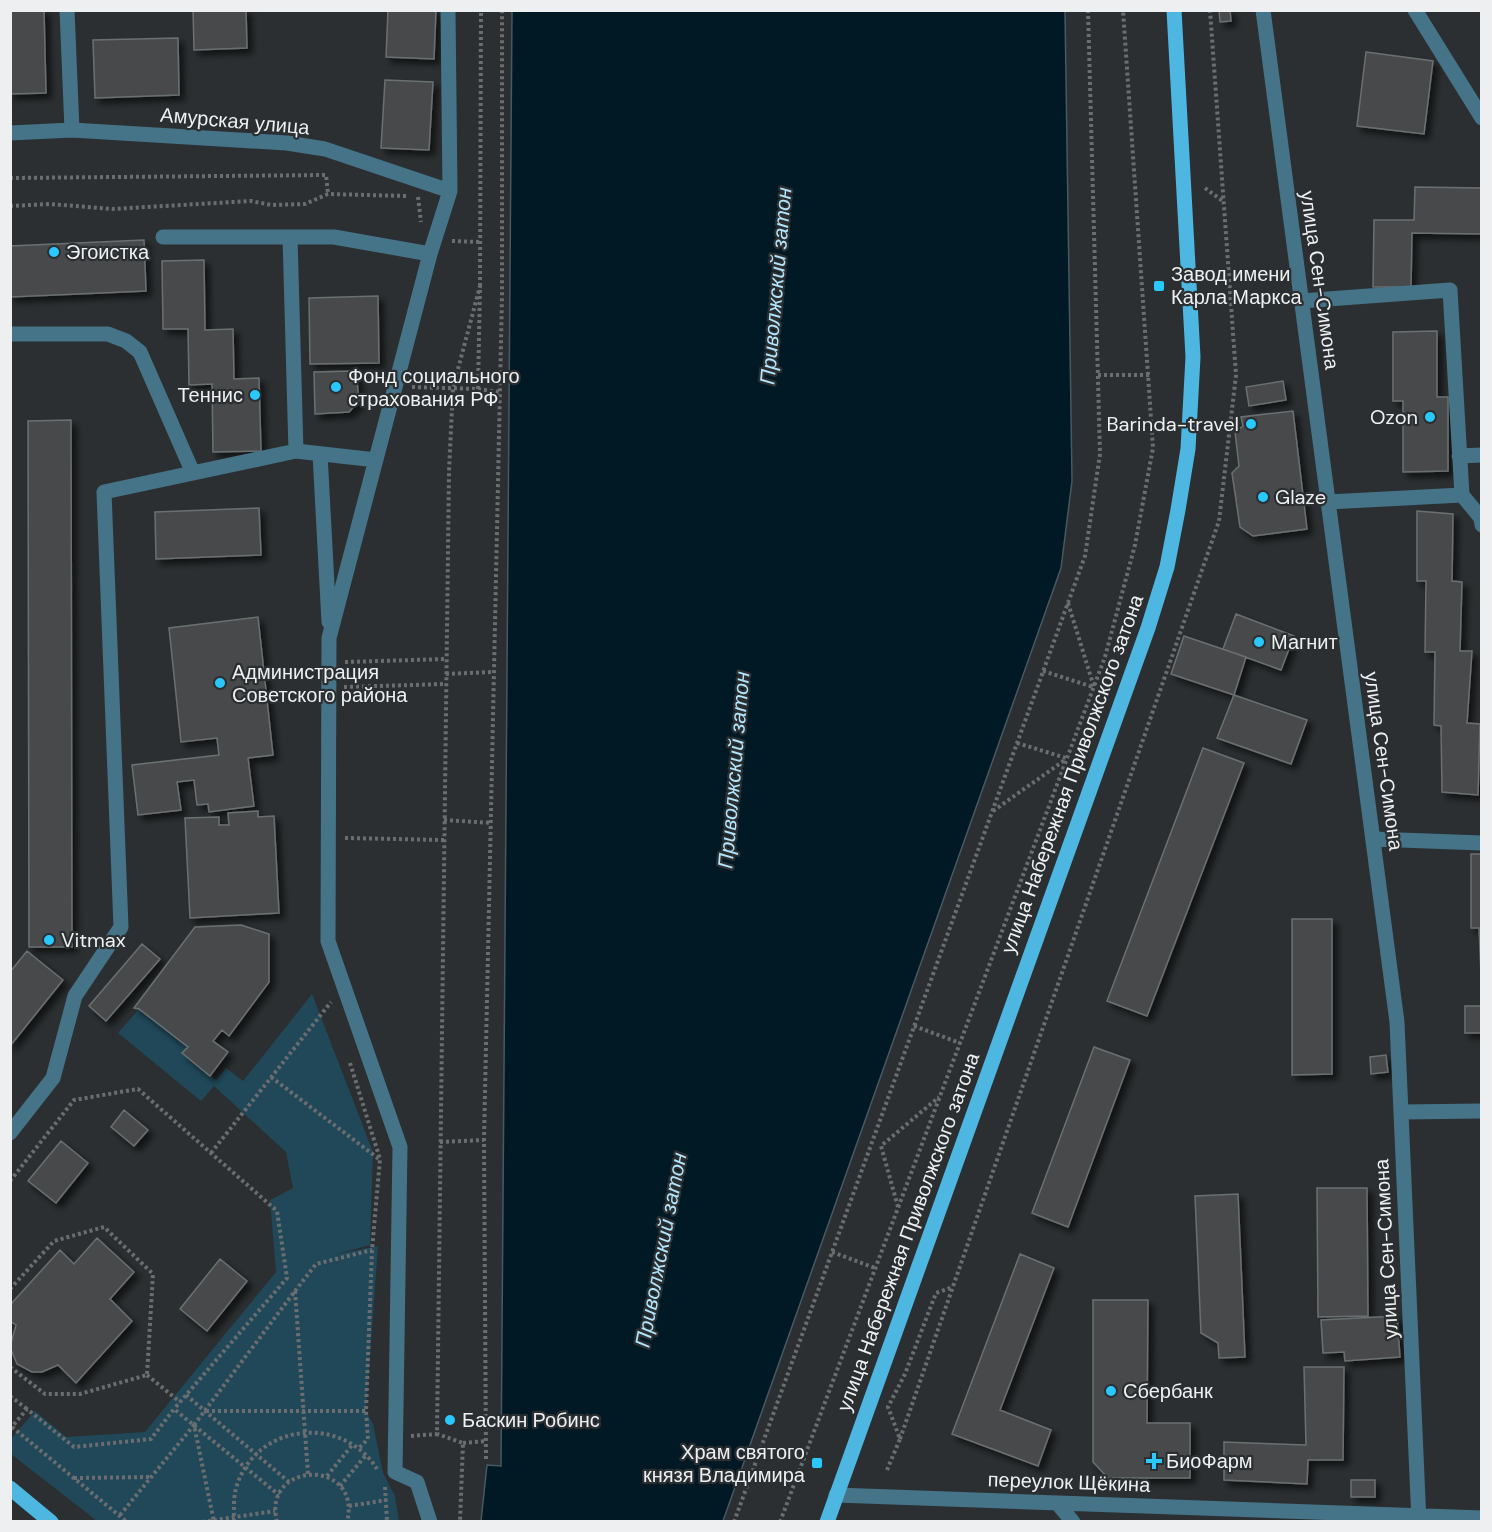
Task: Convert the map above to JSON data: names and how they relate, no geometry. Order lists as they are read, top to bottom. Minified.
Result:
{"streets":{"main road":["улица Набережная Приволжского затона"],"street":["Амурская улица","улица Сен-Симона","переулок Щёкина"]},"crossings":[["улица Сен-Симона","переулок Щёкина"],["улица Набережная Приволжского затона","переулок Щёкина"]],"water":["Приволжский затон"],"places":{"other":["Эгоистка","Фонд социального страхования РФ","Теннис","Ozon","Barinda-travel","Glaze","Магнит","Администрация Советского района","Vitmax","Сбербанк","Баскин Робинс"],"transit":["Завод имени Карла Маркса","Храм святого князя Владимира"],"health":["БиоФарм"]}}
